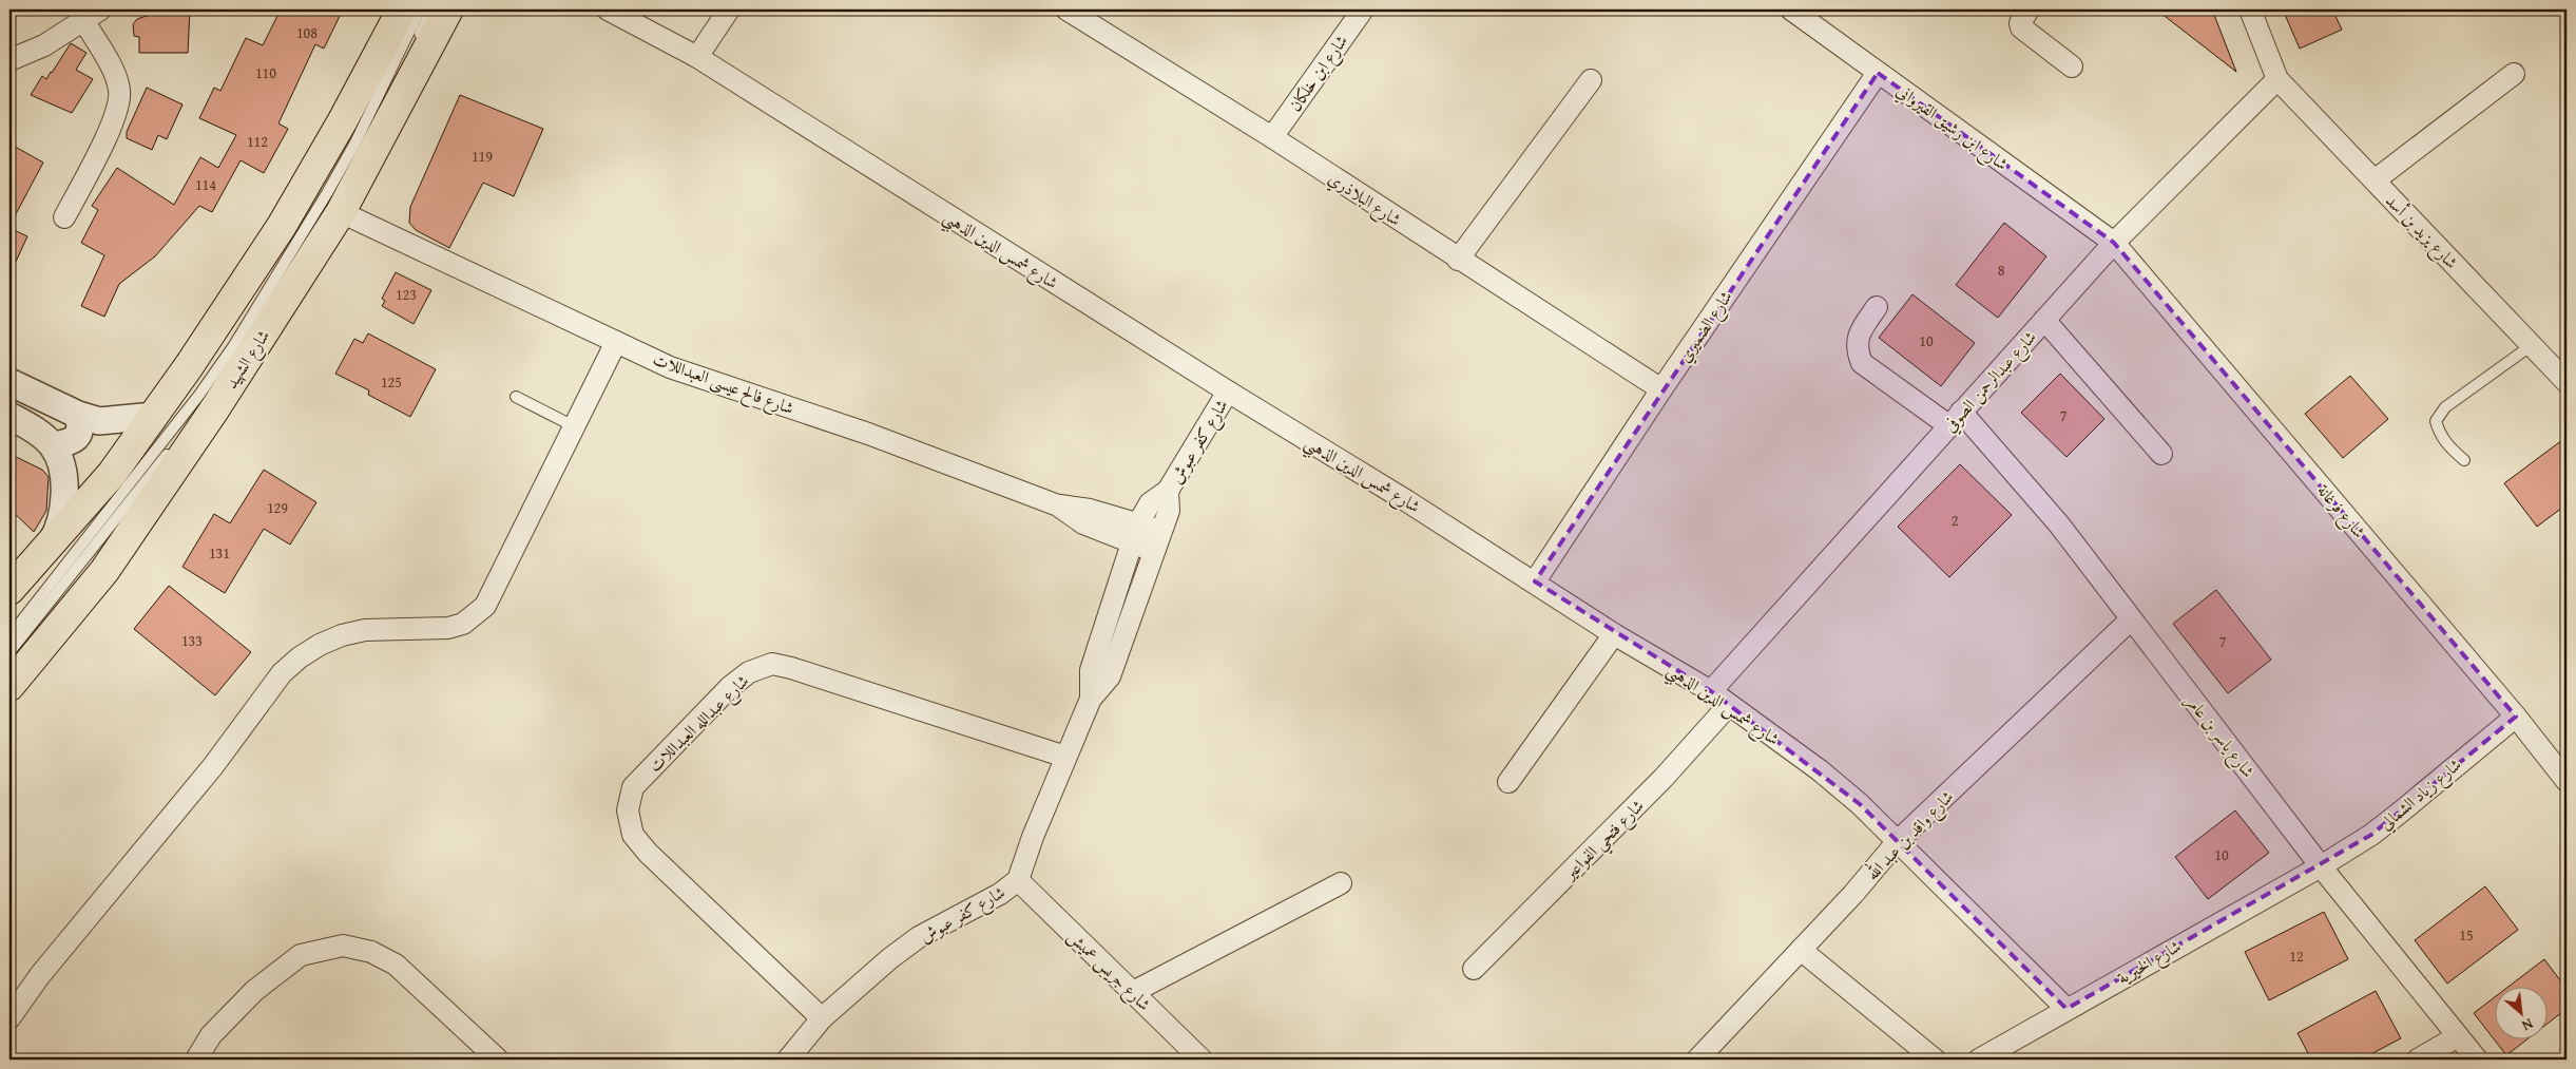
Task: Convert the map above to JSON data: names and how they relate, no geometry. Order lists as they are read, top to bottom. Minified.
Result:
{"streets":{"highway":["شارع الشهيد"],"street":["شارع ابن خلكان","شارع ابن رشيق القيرواني","شارع البلاذري","شارع يزيد بن أسد","شارع شمس الدين الذهبي","شارع الضميري","شارع عبدالرحمن الصوفي","شارع فالح عيسى العبداللات","شارع كفر عبوش","شارع فرغانة","شارع عبدالله العبداللات","شارع ياسر بن عامر","شارع زياد الشمالي","شارع واقد بن عبد الله","شارع فتحي الفواعير","شارع الخيرية","شارع جريس عميش"]},"crossings":[["شارع ابن خلكان","شارع البلاذري"],["شارع ابن رشيق القيرواني","شارع الضميري"],["شارع ابن رشيق القيرواني","شارع عبدالرحمن الصوفي"],["شارع ابن رشيق القيرواني","شارع فرغانة"],["شارع البلاذري","شارع الضميري"],["شارع يزيد بن أسد","شارع عبدالرحمن الصوفي"],["شارع شمس الدين الذهبي","شارع الضميري"],["شارع شمس الدين الذهبي","شارع عبدالرحمن الصوفي"],["شارع شمس الدين الذهبي","شارع كفر عبوش"],["شارع شمس الدين الذهبي","شارع واقد بن عبد الله"],["شارع شمس الدين الذهبي","شارع فتحي الفواعير"],["شارع شمس الدين الذهبي","شارع الخيرية"],["شارع الشهيد","شارع فالح عيسى العبداللات"],["شارع عبدالرحمن الصوفي","شارع فرغانة"],["شارع عبدالرحمن الصوفي","شارع ياسر بن عامر"],["شارع فالح عيسى العبداللات","شارع كفر عبوش"],["شارع كفر عبوش","شارع عبدالله العبداللات"],["شارع كفر عبوش","شارع جريس عميش"],["شارع فرغانة","شارع زياد الشمالي"],["شارع ياسر بن عامر","شارع زياد الشمالي"],["شارع ياسر بن عامر","شارع واقد بن عبد الله"],["شارع ياسر بن عامر","شارع الخيرية"],["شارع زياد الشمالي","شارع الخيرية"]],"house_numbers":["108","110","112","119","114","8","123","10","125","7","129","2","131","133","7","10","15","12"],"north":"bottom right"}
